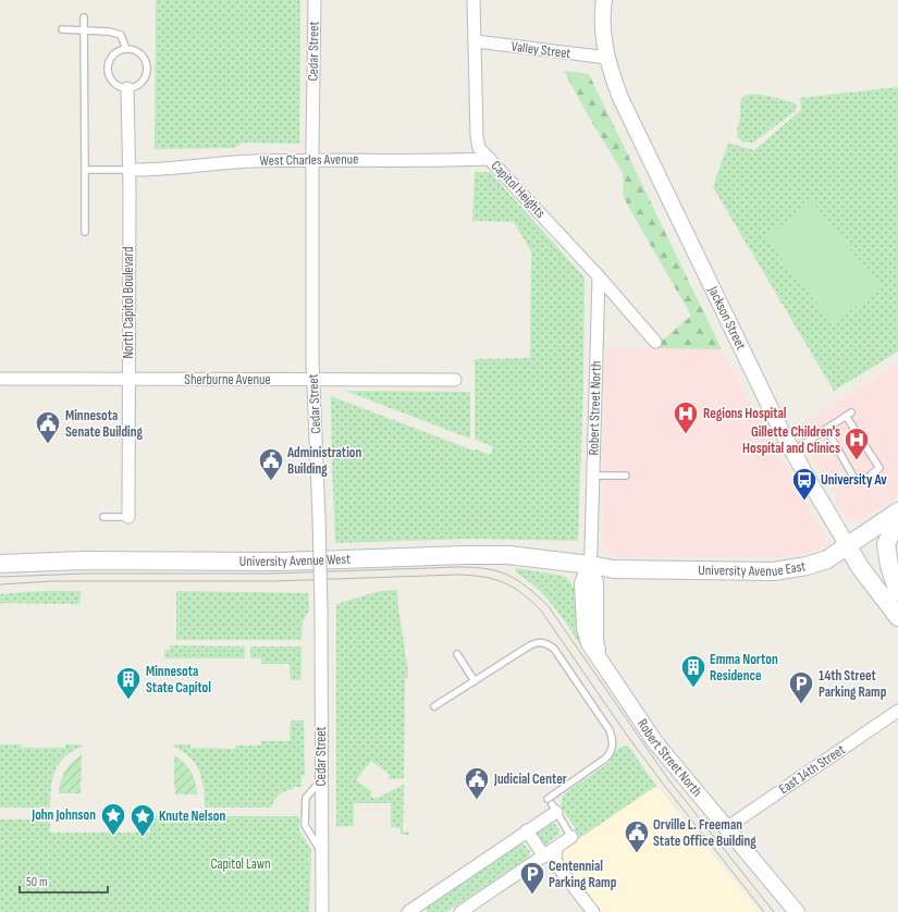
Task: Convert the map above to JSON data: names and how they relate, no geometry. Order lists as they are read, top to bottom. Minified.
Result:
{"streets":{"main road":["Jackson Street","University Avenue West","University Avenue East"],"street":["Valley Street","Cedar Street","West Charles Avenue","Capitol Heights","North Capitol Boulevard","Sherburne Avenue","Robert Street North","East 14th Street"]},"crossings":[["Valley Street","Capitol Heights"],["Valley Street","Jackson Street"],["Cedar Street","West Charles Avenue"],["Cedar Street","Sherburne Avenue"],["West Charles Avenue","Capitol Heights"],["West Charles Avenue","North Capitol Boulevard"],["Capitol Heights","Robert Street North"],["North Capitol Boulevard","Sherburne Avenue"],["Jackson Street","University Avenue East"],["Robert Street North","University Avenue West"],["Robert Street North","University Avenue East"],["Robert Street North","East 14th Street"],["University Avenue West","University Avenue East"]],"parks":["Capitol Lawn"],"places":{"hospital":["Regions Hospital","Gillette Children's Hospital and Clinics"],"public building":["Minnesota Senate Building","Administration Building","Judicial Center","Orville L. Freeman State Office Building"],"bus stop":["University Av"],"building":["Emma Norton Residence","Minnesota State Capitol"],"parking":["14th Street Parking Ramp","Centennial Parking Ramp"],"place":["John Johnson","Knute Nelson"]},"scale_bar":"50 m"}
